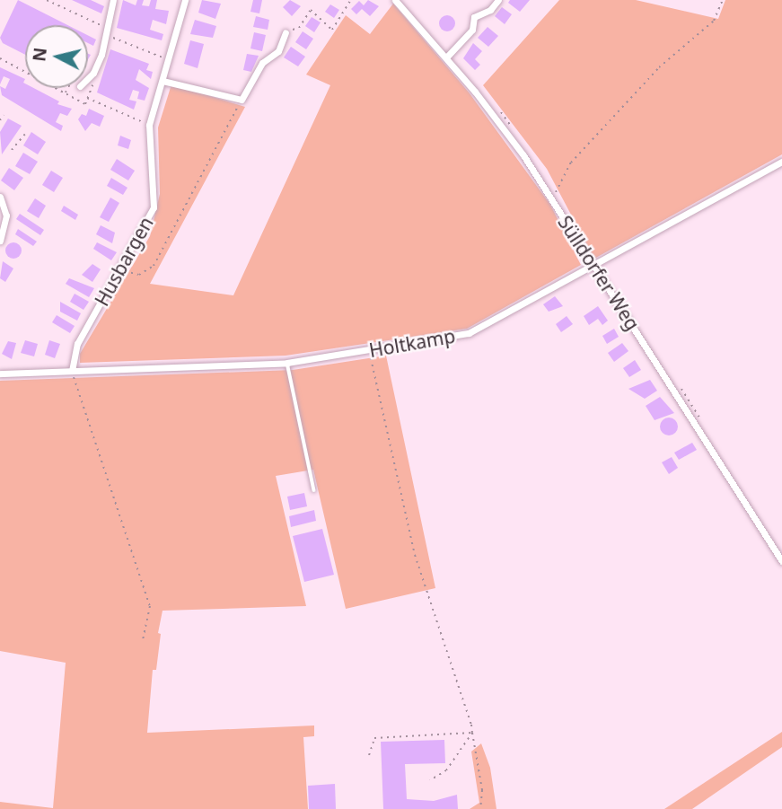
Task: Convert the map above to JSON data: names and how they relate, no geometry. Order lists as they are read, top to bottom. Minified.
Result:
{"streets":{"street":["Husbargen","Sülldorfer Weg","Holtkamp"]},"crossings":[["Husbargen","Holtkamp"],["Sülldorfer Weg","Holtkamp"]],"north":"left"}
